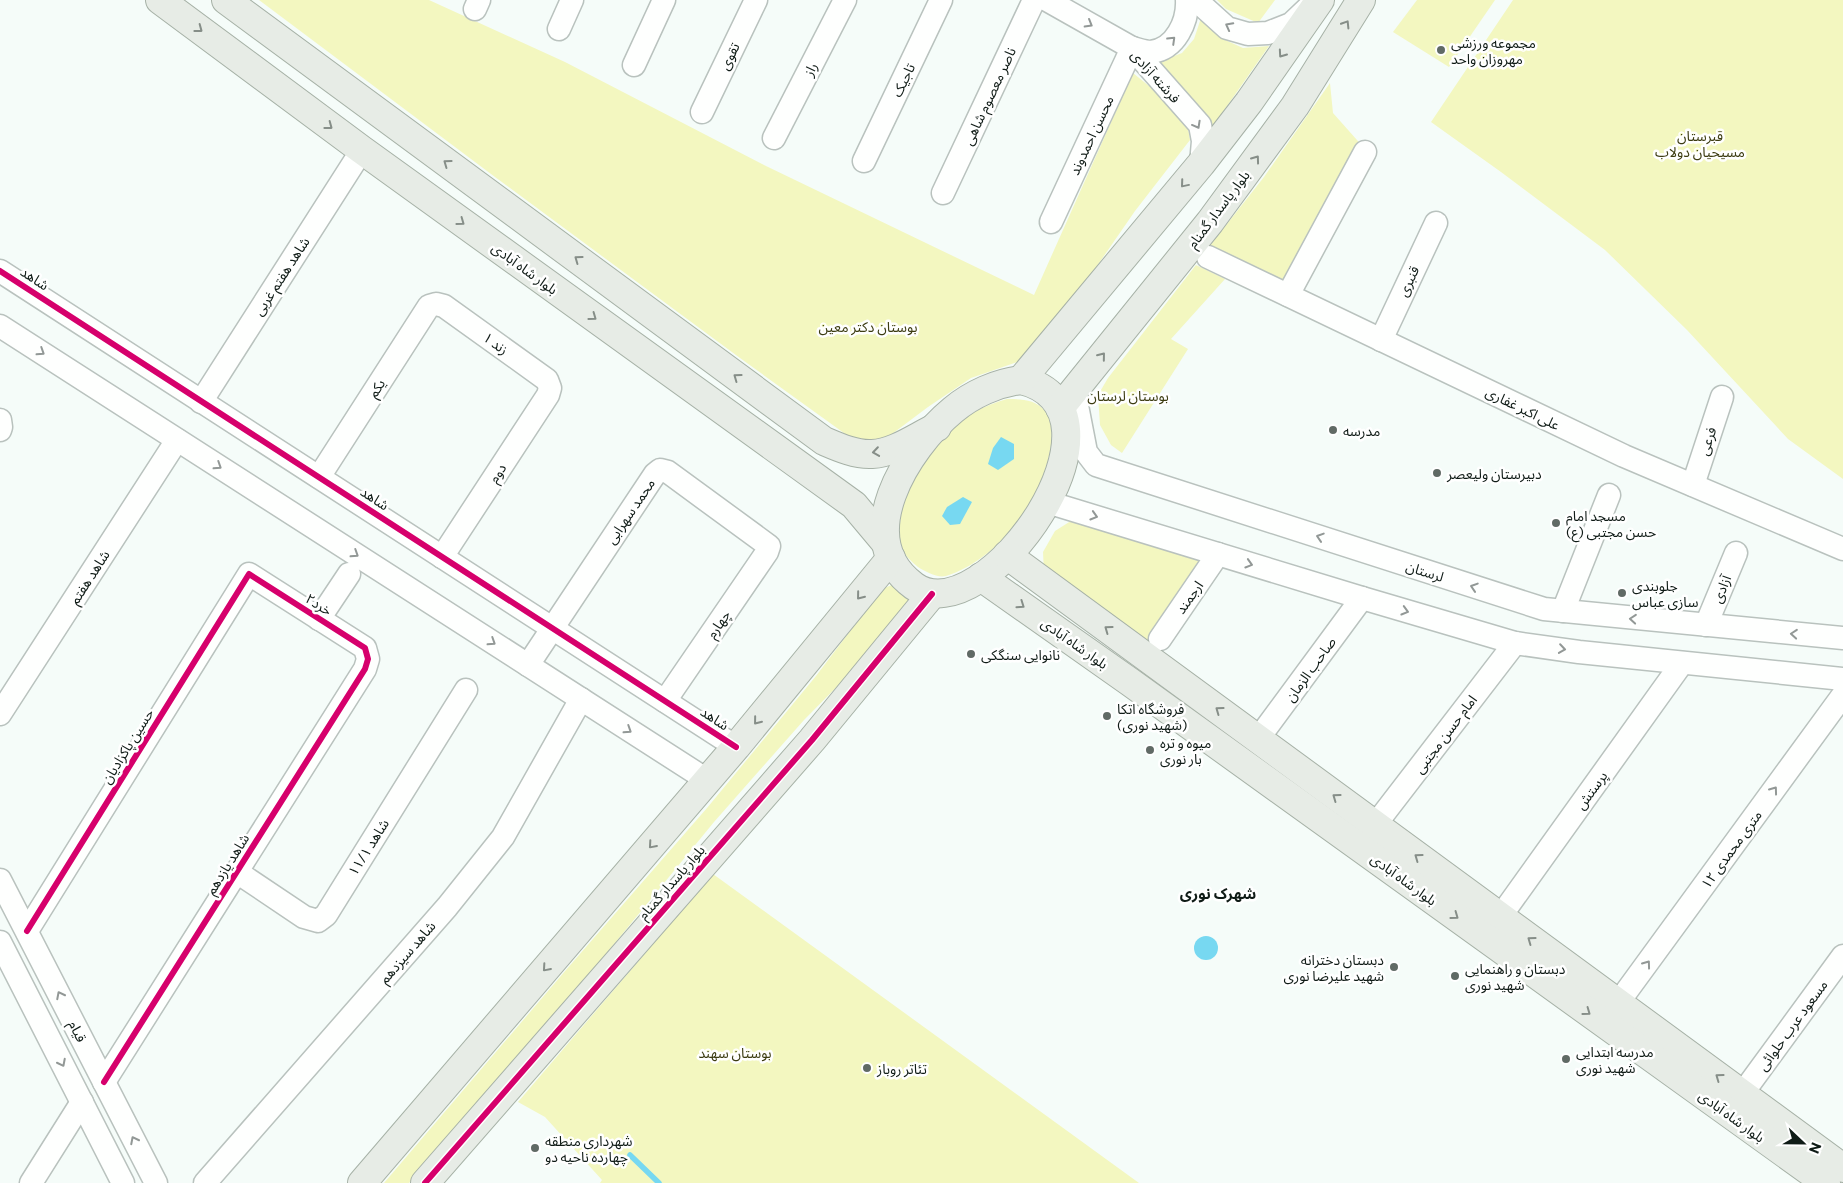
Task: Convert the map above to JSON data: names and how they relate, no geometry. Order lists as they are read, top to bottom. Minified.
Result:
{"streets":{"main road":["بلوار پاسدار گمنام","بلوار شاه آبادی"],"street":["تقوی","راز","فرشته آزادی","تاجیک","ناصر معصوم شاهی","محسن احمدوند","شاهد هفتم غربی","شاهد","قنبری","زند ۱","یکم","علی اکبر غفاری","فرعی","دوم","محمد سهرابی","لرستان","شاهد هفتم","آزادی","ارجمند","خرد۲","چهارم","صاحب الزمان","امام حسن مجتبی","حسین پاکزادیان","پرستش","شاهد ۱۱/۱","۱۲ متری محمدی","شاهد یازدهم","شاهد سیزدهم","مسعود عرب حلوائی","قیام"]},"crossings":[["فرشته آزادی","محسن احمدوند"],["بلوار پاسدار گمنام","بلوار شاه آبادی"],["بلوار پاسدار گمنام","لرستان"],["بلوار شاه آبادی","شاهد هفتم غربی"],["بلوار شاه آبادی","صاحب الزمان"],["بلوار شاه آبادی","امام حسن مجتبی"],["بلوار شاه آبادی","پرستش"],["بلوار شاه آبادی","۱۲ متری محمدی"],["بلوار شاه آبادی","مسعود عرب حلوائی"],["شاهد هفتم غربی","شاهد"],["شاهد","یکم"],["شاهد","دوم"],["شاهد","محمد سهرابی"],["شاهد","چهارم"],["قنبری","علی اکبر غفاری"],["زند ۱","یکم"],["زند ۱","دوم"],["علی اکبر غفاری","فرعی"],["محمد سهرابی","چهارم"],["لرستان","آزادی"],["خرد۲","حسین پاکزادیان"],["خرد۲","شاهد یازدهم"],["حسین پاکزادیان","قیام"],["شاهد ۱۱/۱","شاهد یازدهم"],["شاهد یازدهم","قیام"]],"one_way":["فرشته آزادی","۱۲ متری محمدی"],"districts":["شهرک نوری"],"parks":["قبرستان مسیحیان دولاب","بوستان دکتر معین","بوستان لرستان","بوستان سهند"],"places":["مجموعه ورزشی مهروزان واحد","مدرسه","دبیرستان ولیعصر","مسجد امام حسن مجتبی (ع)","جلوبندی سازی عباس","نانوایی سنگکی","فروشگاه اتکا (شهید نوری)","میوه و تره بار نوری","دبستان دخترانه شهید علیرضا نوری","دبستان و راهنمایی شهید نوری","مدرسه ابتدایی شهید نوری","تئاتر روباز","شهرداری منطقه چهارده ناحیه دو"],"north":"right"}
